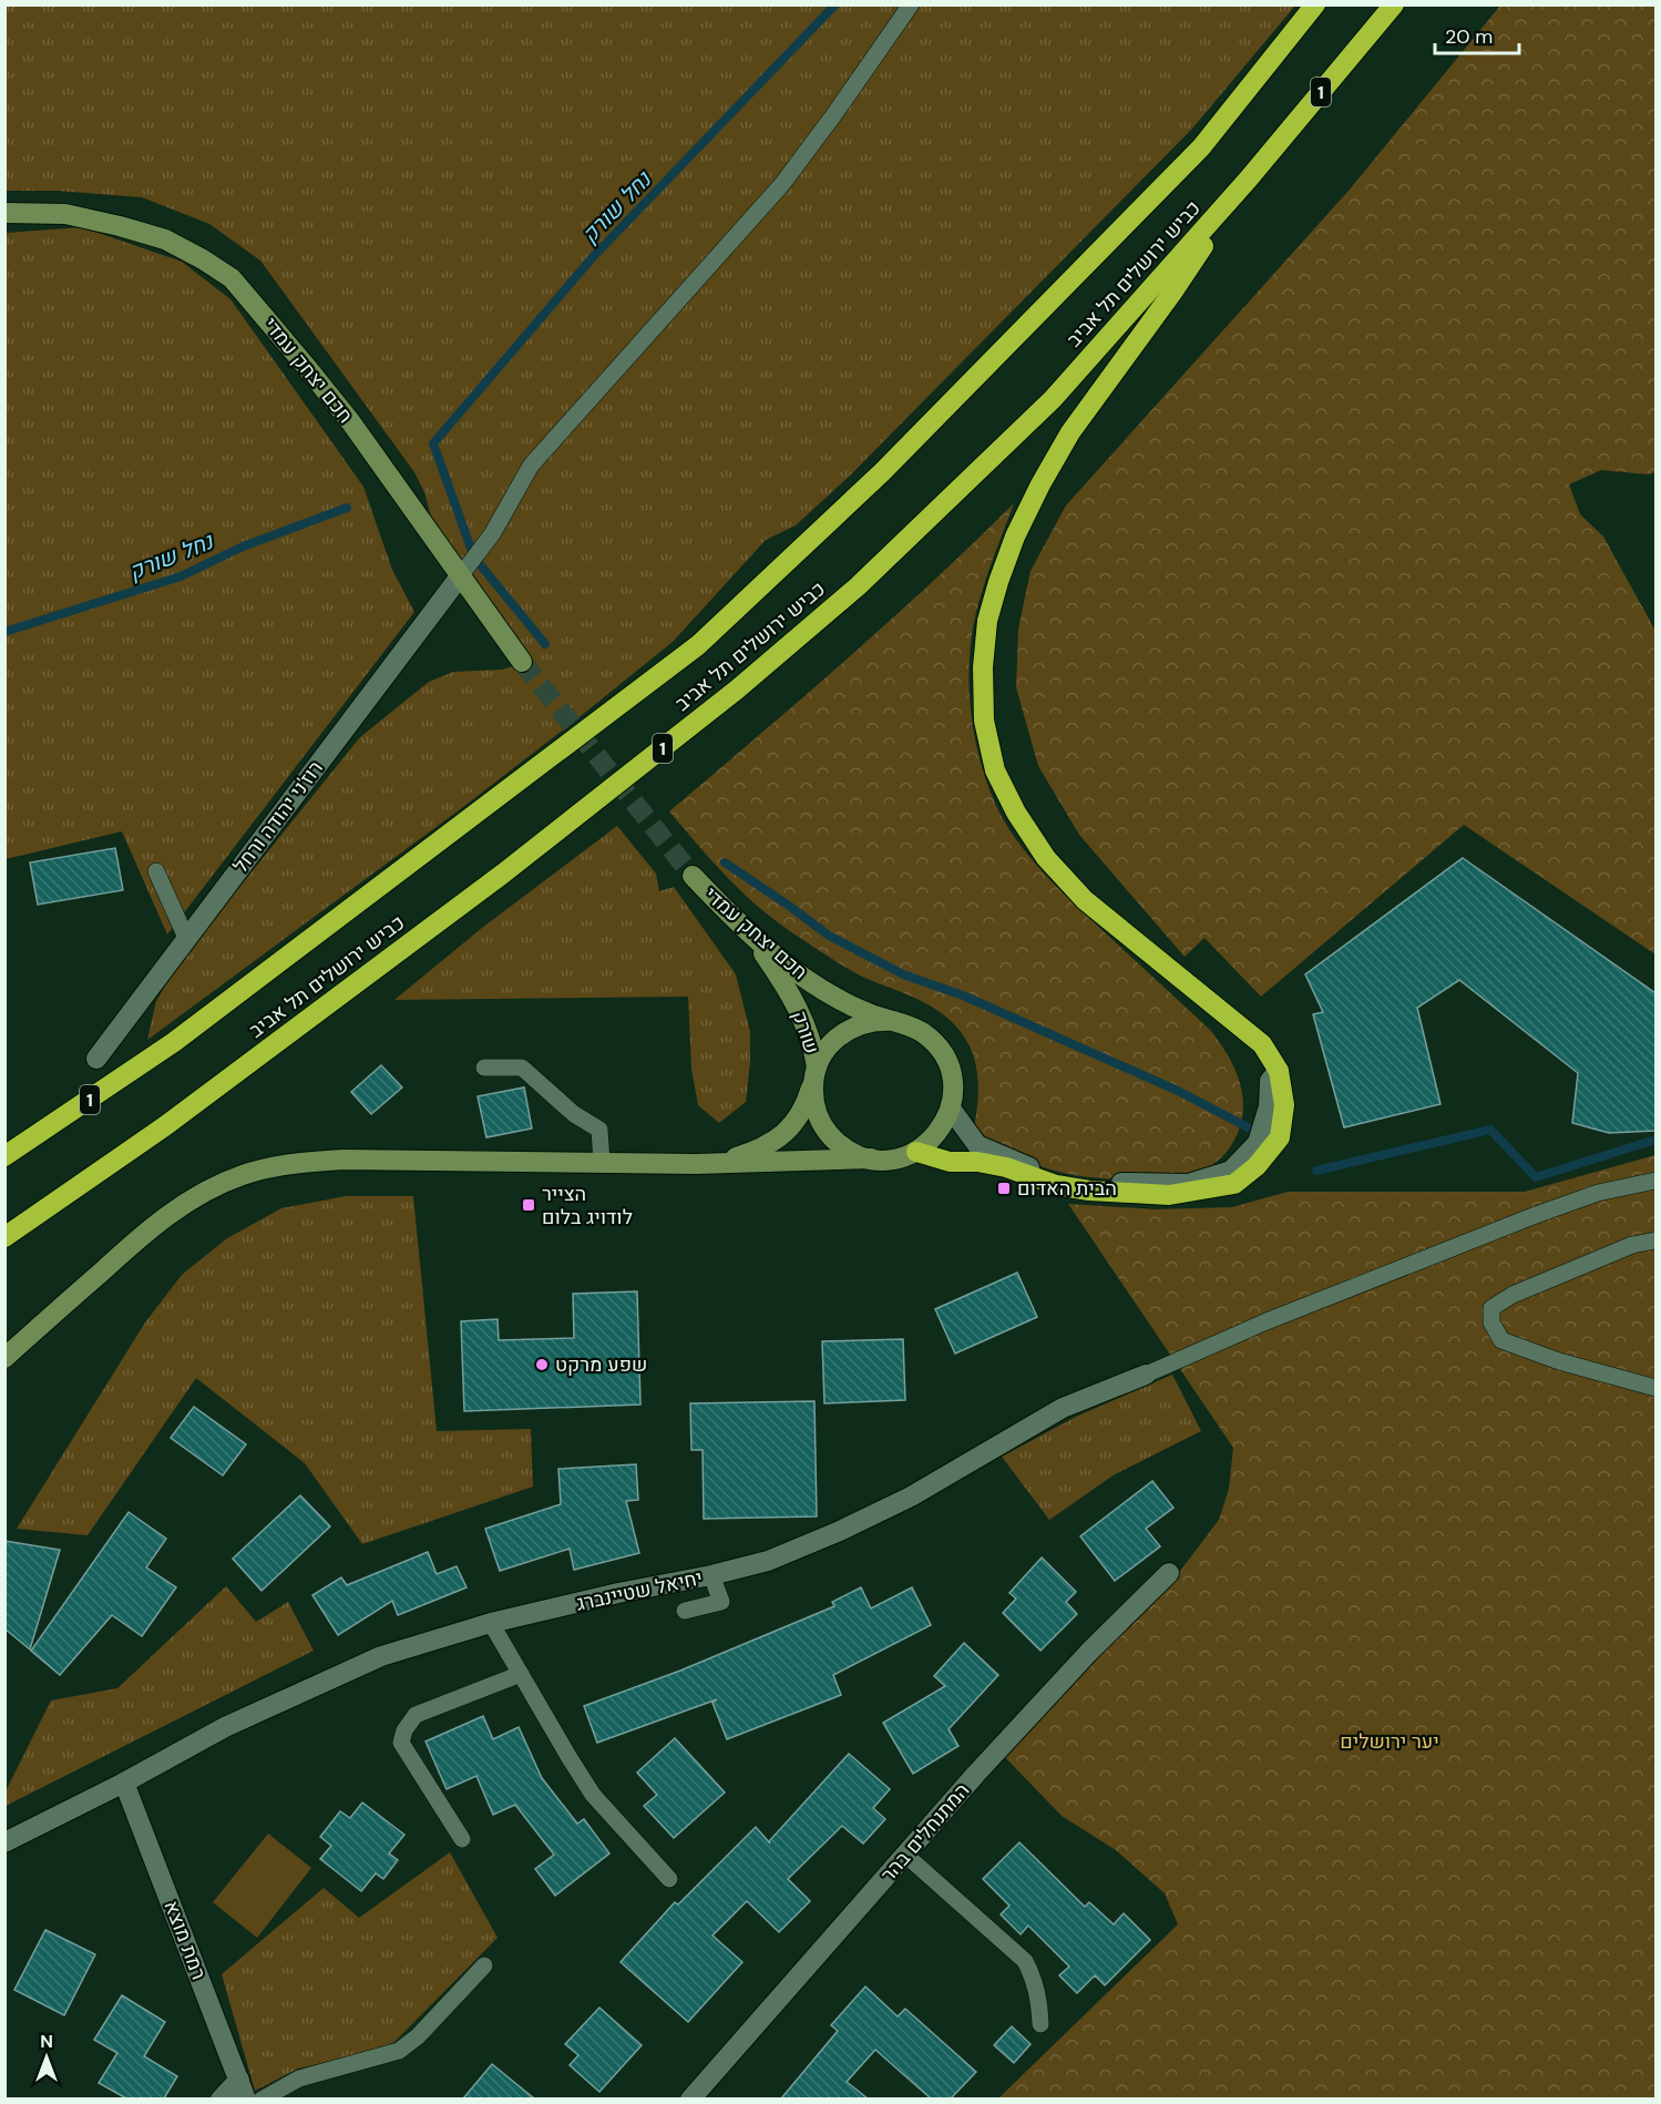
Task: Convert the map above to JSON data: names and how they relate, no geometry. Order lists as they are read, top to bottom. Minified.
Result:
{"streets":{"highway":["1","כביש ירושלים תל אביב"],"main road":["חכם יצחק עמדי","שורק"],"street":["רוז'ני יהודה ורחל","יחיאל שטיינברג","המתנחלים בהר","רמת מוצא"]},"crossings":[["חכם יצחק עמדי","רוז'ני יהודה ורחל"],["חכם יצחק עמדי","שורק"],["יחיאל שטיינברג","רמת מוצא"]],"water":["נחל שורק"],"parks":["יער ירושלים"],"places":{"transit":["הבית האדום","הצייר לודויג בלום"],"other":["שפע מרקט"]},"scale_bar":"20 m","north":"top"}
